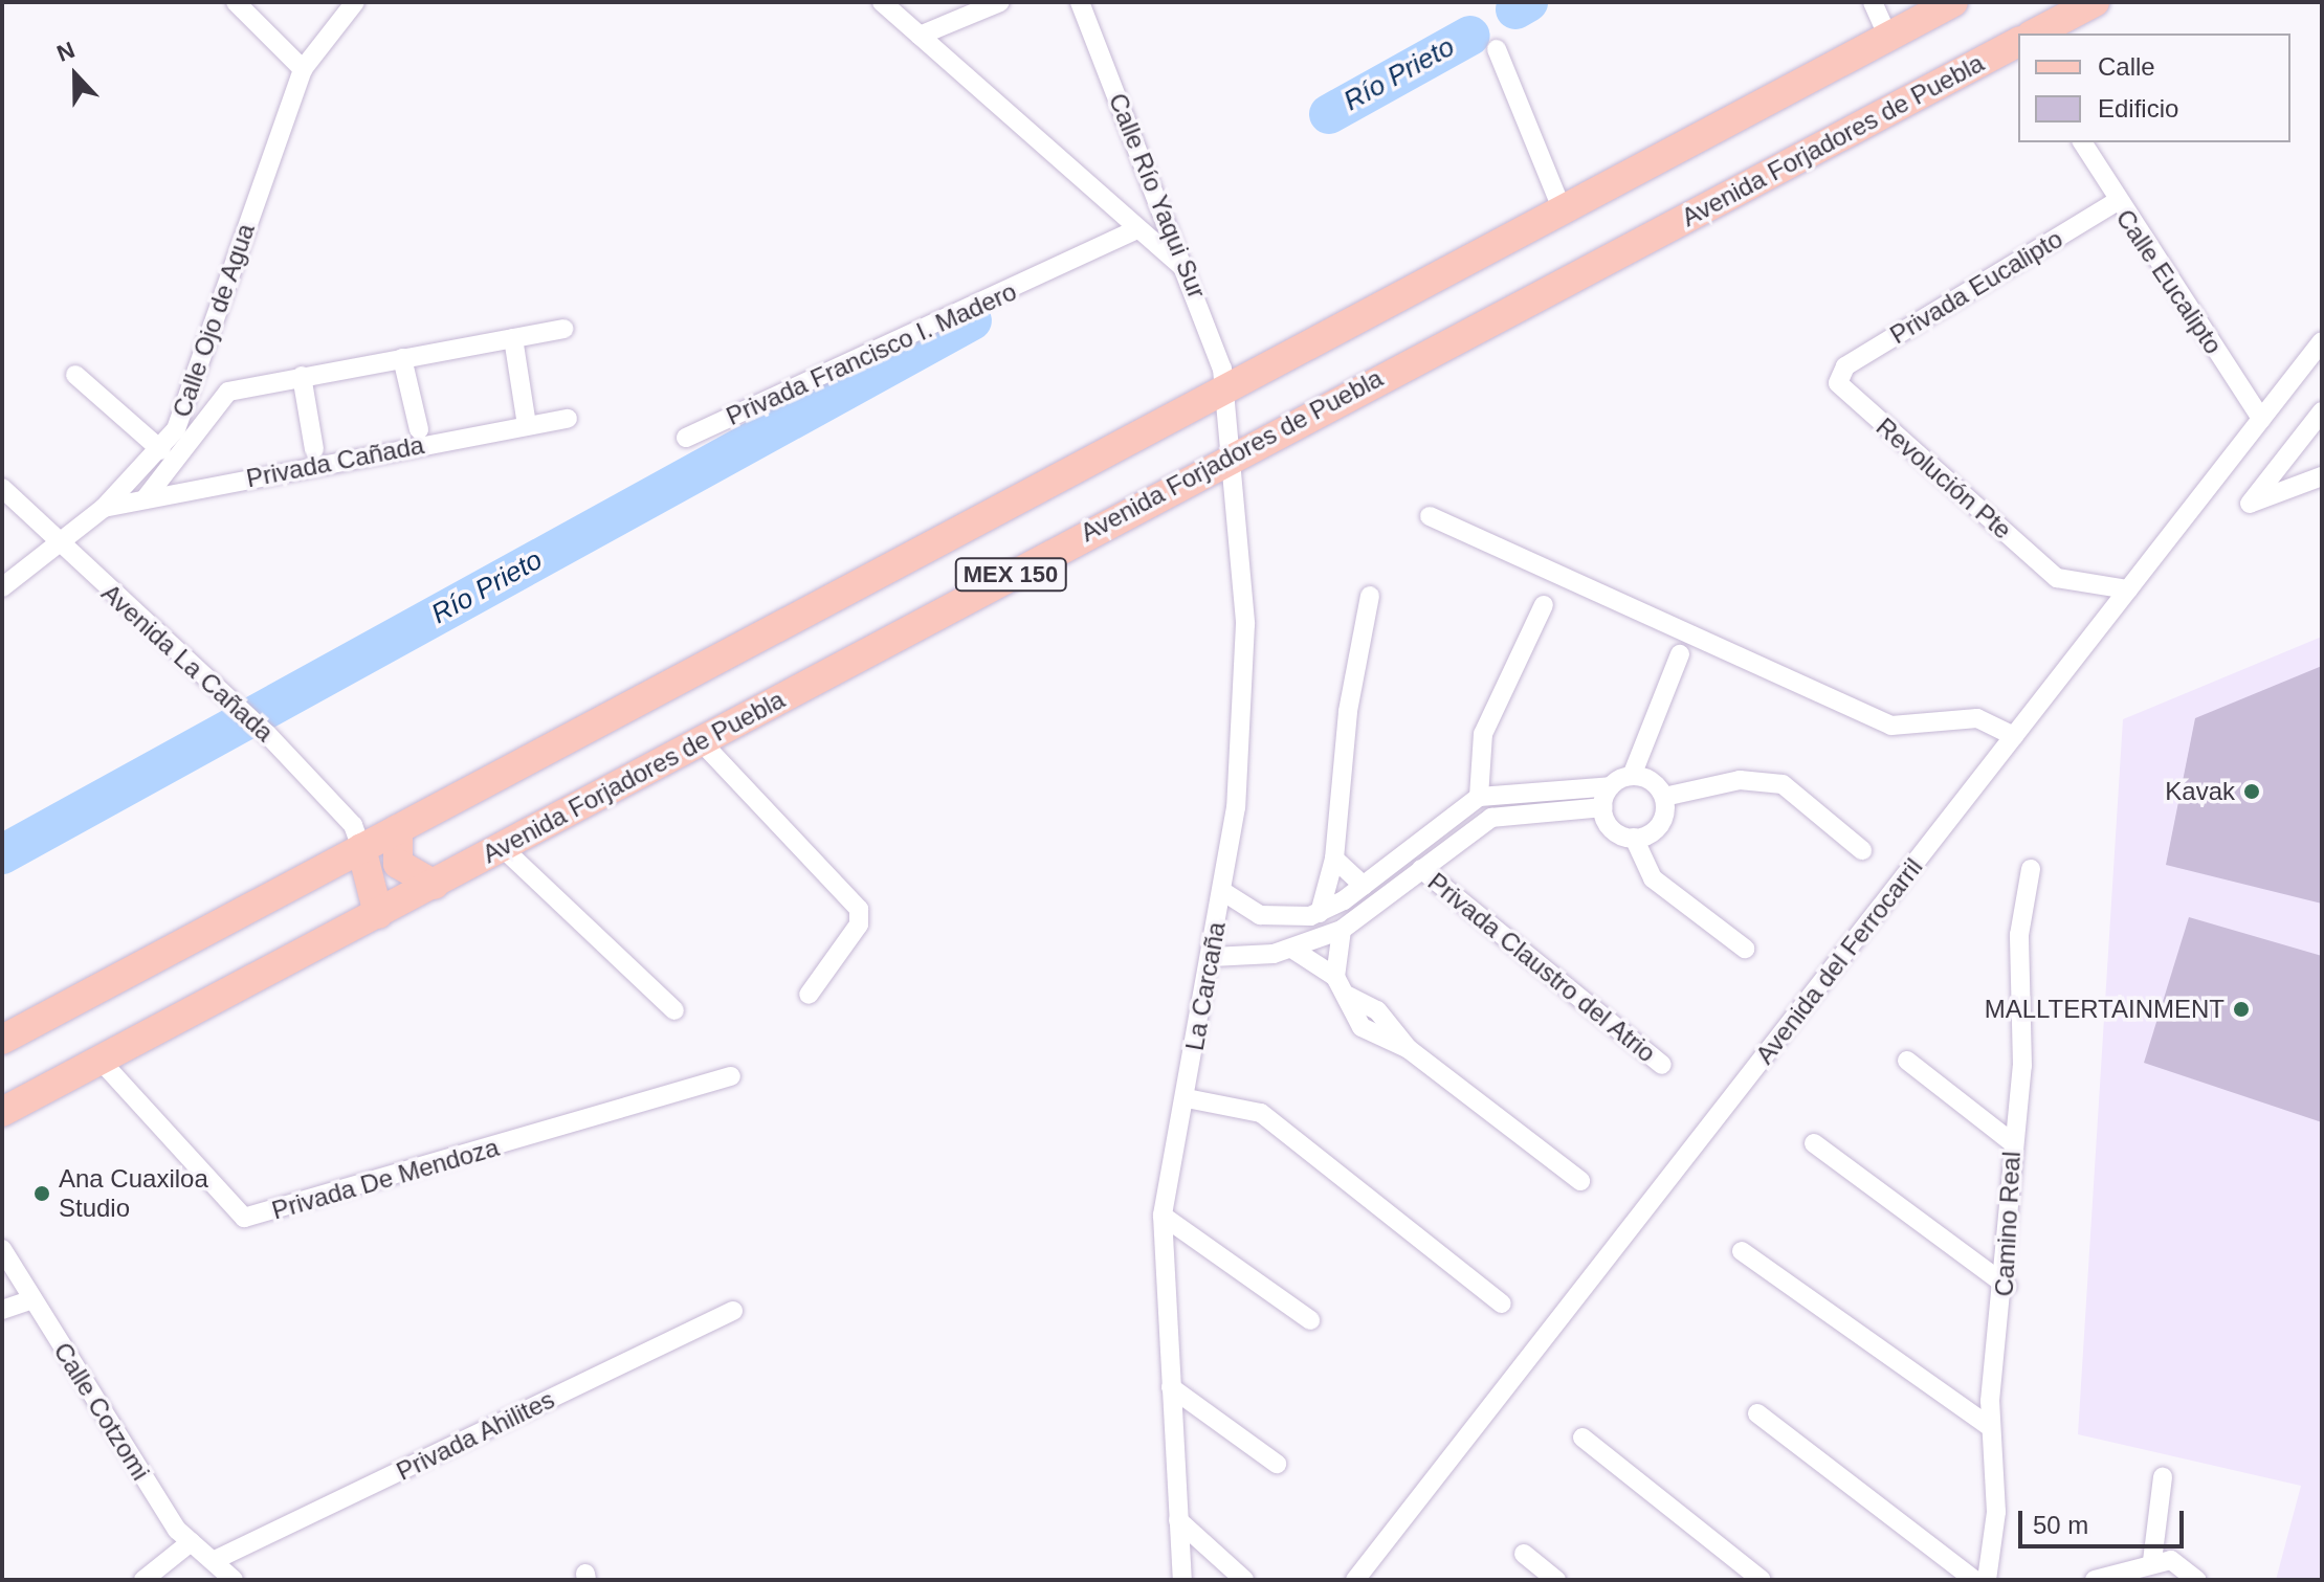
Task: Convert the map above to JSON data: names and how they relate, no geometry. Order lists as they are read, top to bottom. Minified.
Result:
{"streets":{"main road":["Avenida Forjadores de Puebla","MEX 150"],"street":["Calle Río Yaqui Sur","Calle Eucalipto","Privada Eucalipto","Calle Ojo de Agua","Privada Francisco I. Madero","Privada Cañada","Revolución Pte","Avenida La Cañada","Avenida del Ferrocarril","Privada Claustro del Atrio","La Carcaña","Privada De Mendoza","Camino Real","Calle Cotzomi","Privada Ahilites"]},"crossings":[["Avenida Forjadores de Puebla","La Carcaña"],["Avenida Forjadores de Puebla","Privada De Mendoza"],["Calle Río Yaqui Sur","MEX 150"],["Calle Río Yaqui Sur","La Carcaña"],["Calle Eucalipto","Privada Eucalipto"],["Calle Eucalipto","Avenida del Ferrocarril"],["Privada Eucalipto","Revolución Pte"],["Calle Ojo de Agua","Privada Cañada"],["Calle Ojo de Agua","Avenida La Cañada"],["Revolución Pte","Avenida del Ferrocarril"],["MEX 150","Avenida La Cañada"],["MEX 150","La Carcaña"],["Calle Cotzomi","Privada Ahilites"]],"water":["Río Prieto"],"places":["Kavak","MALLTERTAINMENT","Ana Cuaxiloa Studio"],"legend":["Calle","Edificio"],"scale_bar":"50 m","north":"top"}
